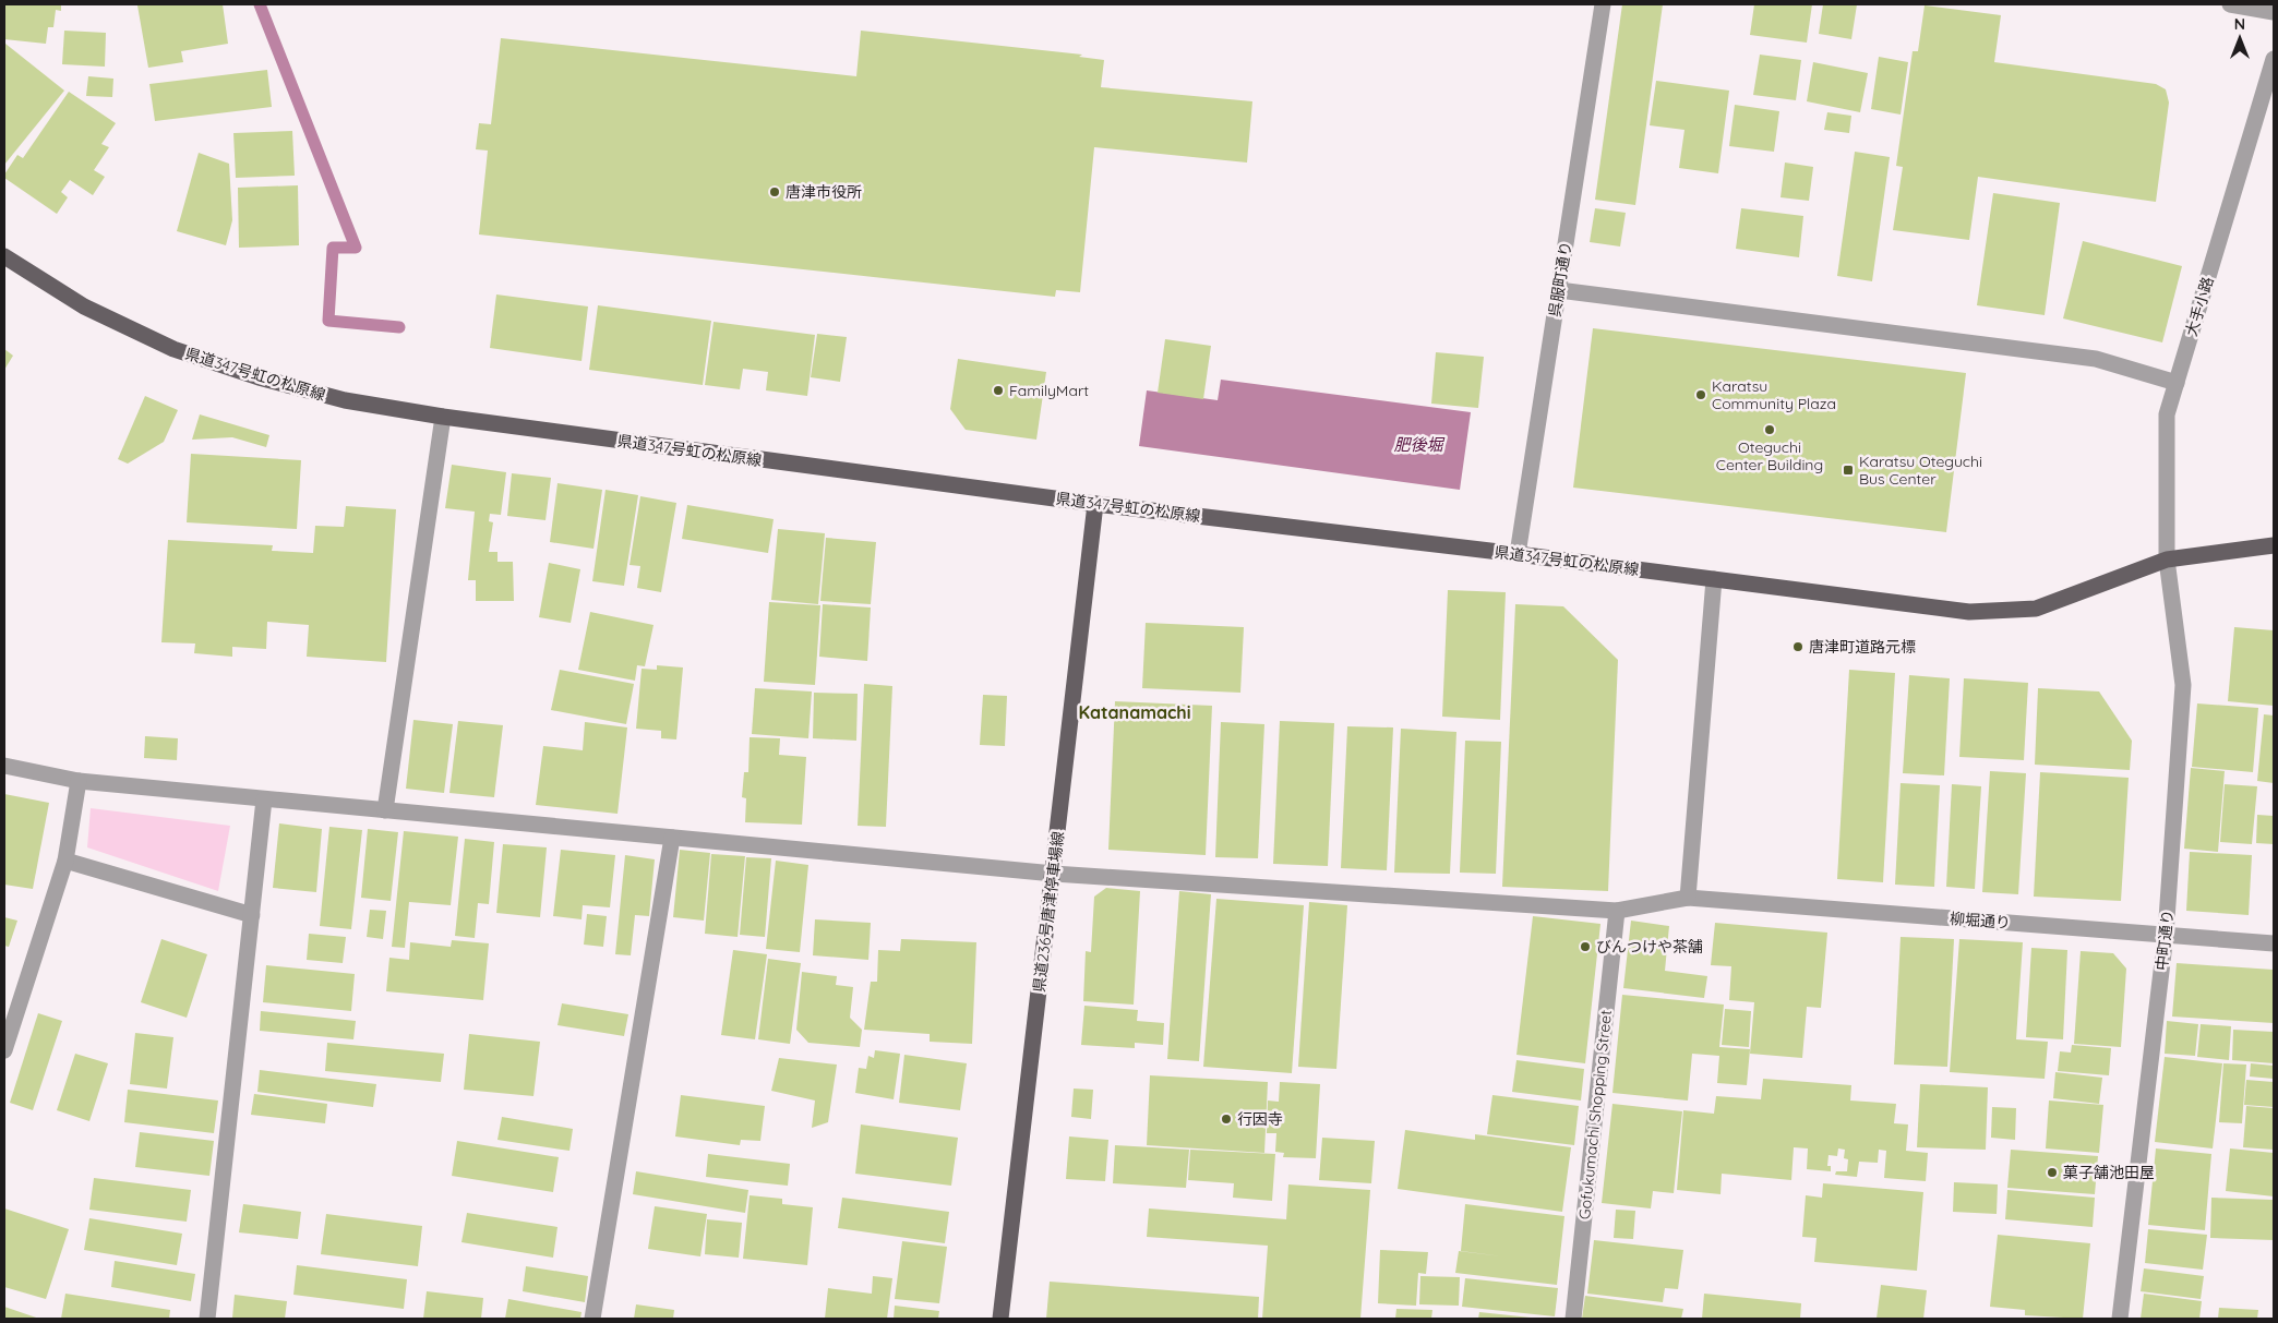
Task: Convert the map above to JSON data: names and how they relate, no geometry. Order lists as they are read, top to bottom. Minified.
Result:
{"streets":{"main road":["県道347号虹の松原線","県道236号唐津停車場線"],"street":["呉服町通り","大手小路","柳堀通り","中町通り","Gofukumachi Shopping Street"]},"crossings":[["呉服町通り","県道347号虹の松原線"],["大手小路","県道347号虹の松原線"],["大手小路","中町通り"],["県道347号虹の松原線","県道236号唐津停車場線"],["県道347号虹の松原線","中町通り"],["県道236号唐津停車場線","柳堀通り"],["柳堀通り","中町通り"],["柳堀通り","Gofukumachi Shopping Street"]],"districts":["Katanamachi"],"water":["肥後堀"],"places":{"other":["唐津市役所","FamilyMart","Karatsu Community Plaza","Oteguchi Center Building","唐津町道路元標","びんつけや茶舗","行因寺","菓子舗池田屋"],"transit":["Karatsu Oteguchi Bus Center"]},"north":"top"}
